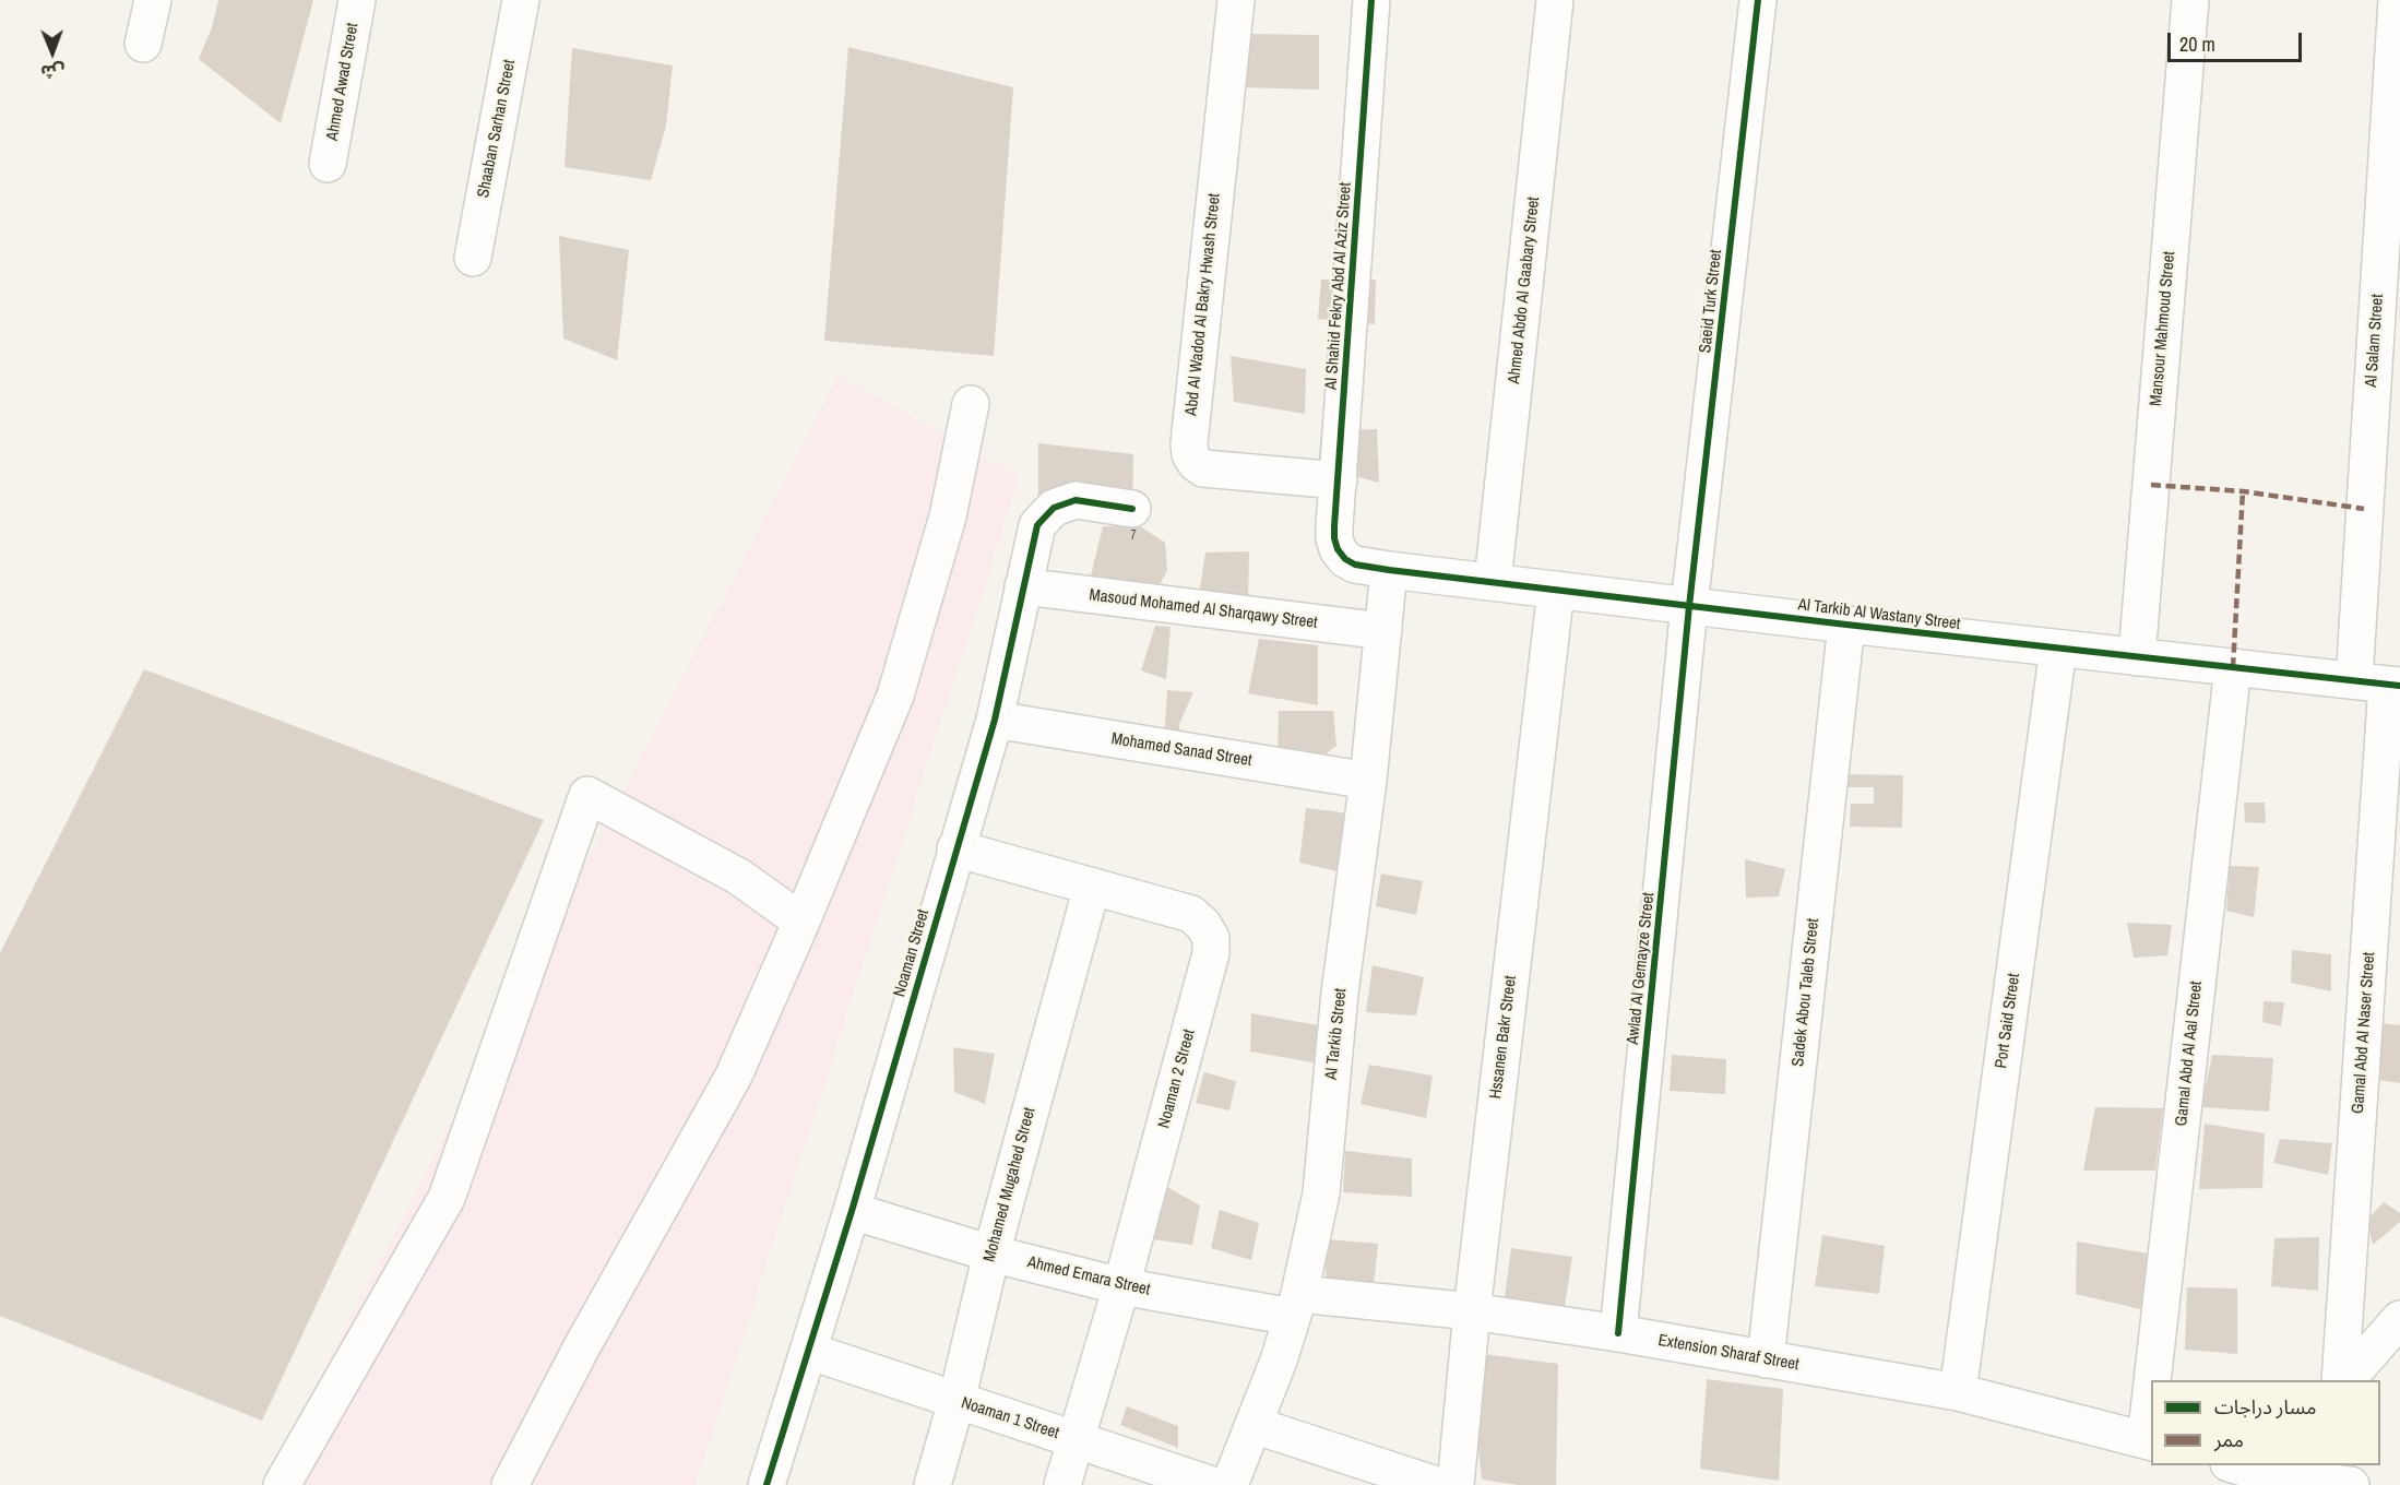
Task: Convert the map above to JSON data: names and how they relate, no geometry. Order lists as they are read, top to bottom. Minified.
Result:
{"streets":{"street":["Ahmed Awad Street","Shaaban Sarhan Street","Al Shahid Fekry Abd Al Aziz Street","Ahmed Abdo Al Gaabary Street","Saeid Turk Street","Abd Al Wadod Al Bakry Hwash Street","Mansour Mahmoud Street","Al Salam Street","Masoud Mohamed Al Sharqawy Street","Al Tarkib Al Wastany Street","Mohamed Sanad Street","Noaman Street","Awlad Al Gemayze Street","Sadek Abou Taleb Street","Port Said Street","Gamal Abd Al Naser Street","Al Tarkib Street","Hssanen Bakr Street","Gamal Abd Al Aal Street","Noaman 2 Street","Mohamed Mugahed Street","Ahmed Emara Street","Extension Sharaf Street","Noaman 1 Street"]},"crossings":[["Al Shahid Fekry Abd Al Aziz Street","Abd Al Wadod Al Bakry Hwash Street"],["Al Shahid Fekry Abd Al Aziz Street","Al Tarkib Al Wastany Street"],["Al Shahid Fekry Abd Al Aziz Street","Al Tarkib Street"],["Ahmed Abdo Al Gaabary Street","Al Tarkib Al Wastany Street"],["Saeid Turk Street","Al Tarkib Al Wastany Street"],["Saeid Turk Street","Awlad Al Gemayze Street"],["Mansour Mahmoud Street","Al Tarkib Al Wastany Street"],["Al Salam Street","Al Tarkib Al Wastany Street"],["Al Salam Street","Gamal Abd Al Naser Street"],["Masoud Mohamed Al Sharqawy Street","Noaman Street"],["Masoud Mohamed Al Sharqawy Street","Al Tarkib Street"],["Al Tarkib Al Wastany Street","Awlad Al Gemayze Street"],["Al Tarkib Al Wastany Street","Sadek Abou Taleb Street"],["Al Tarkib Al Wastany Street","Port Said Street"],["Al Tarkib Al Wastany Street","Gamal Abd Al Naser Street"],["Al Tarkib Al Wastany Street","Al Tarkib Street"],["Al Tarkib Al Wastany Street","Hssanen Bakr Street"],["Al Tarkib Al Wastany Street","Gamal Abd Al Aal Street"],["Mohamed Sanad Street","Noaman Street"],["Mohamed Sanad Street","Al Tarkib Street"],["Noaman Street","Noaman 2 Street"],["Noaman Street","Ahmed Emara Street"],["Noaman Street","Noaman 1 Street"],["Awlad Al Gemayze Street","Extension Sharaf Street"],["Sadek Abou Taleb Street","Extension Sharaf Street"],["Port Said Street","Extension Sharaf Street"],["Al Tarkib Street","Ahmed Emara Street"],["Al Tarkib Street","Extension Sharaf Street"],["Hssanen Bakr Street","Extension Sharaf Street"],["Gamal Abd Al Aal Street","Extension Sharaf Street"],["Noaman 2 Street","Mohamed Mugahed Street"],["Noaman 2 Street","Ahmed Emara Street"],["Noaman 2 Street","Noaman 1 Street"],["Mohamed Mugahed Street","Ahmed Emara Street"],["Mohamed Mugahed Street","Noaman 1 Street"],["Ahmed Emara Street","Extension Sharaf Street"]],"house_numbers":["7"],"legend":["مسار دراجات","ممر"],"scale_bar":"20 m","north":"bottom"}
